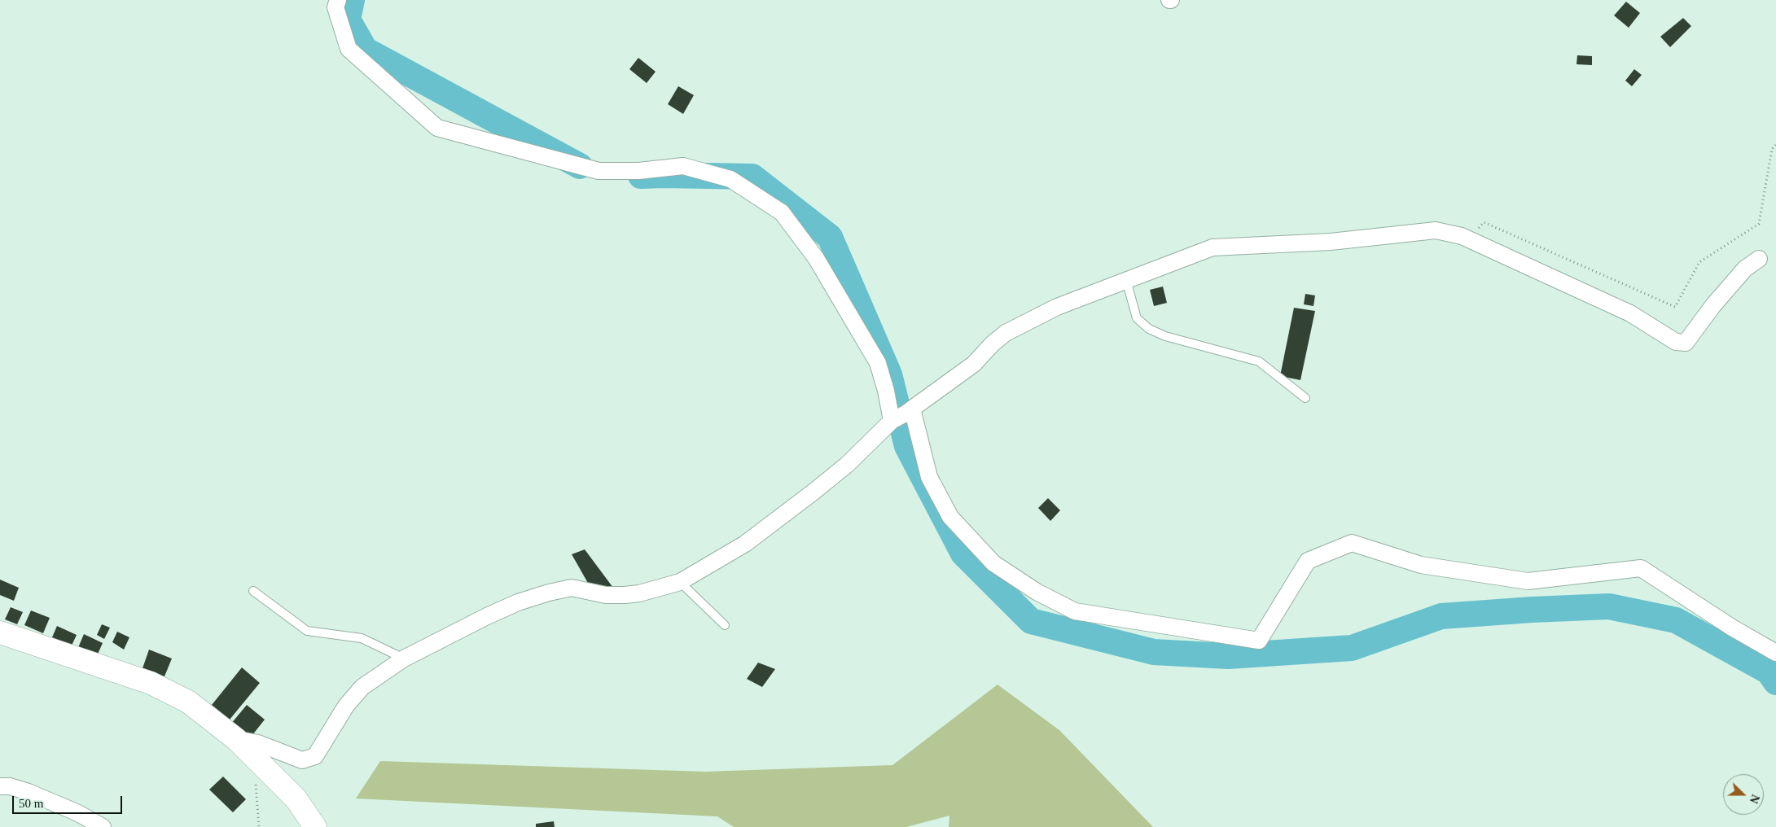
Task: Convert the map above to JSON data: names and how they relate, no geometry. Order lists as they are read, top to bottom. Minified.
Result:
{"scale_bar":"50 m","north":"right"}
